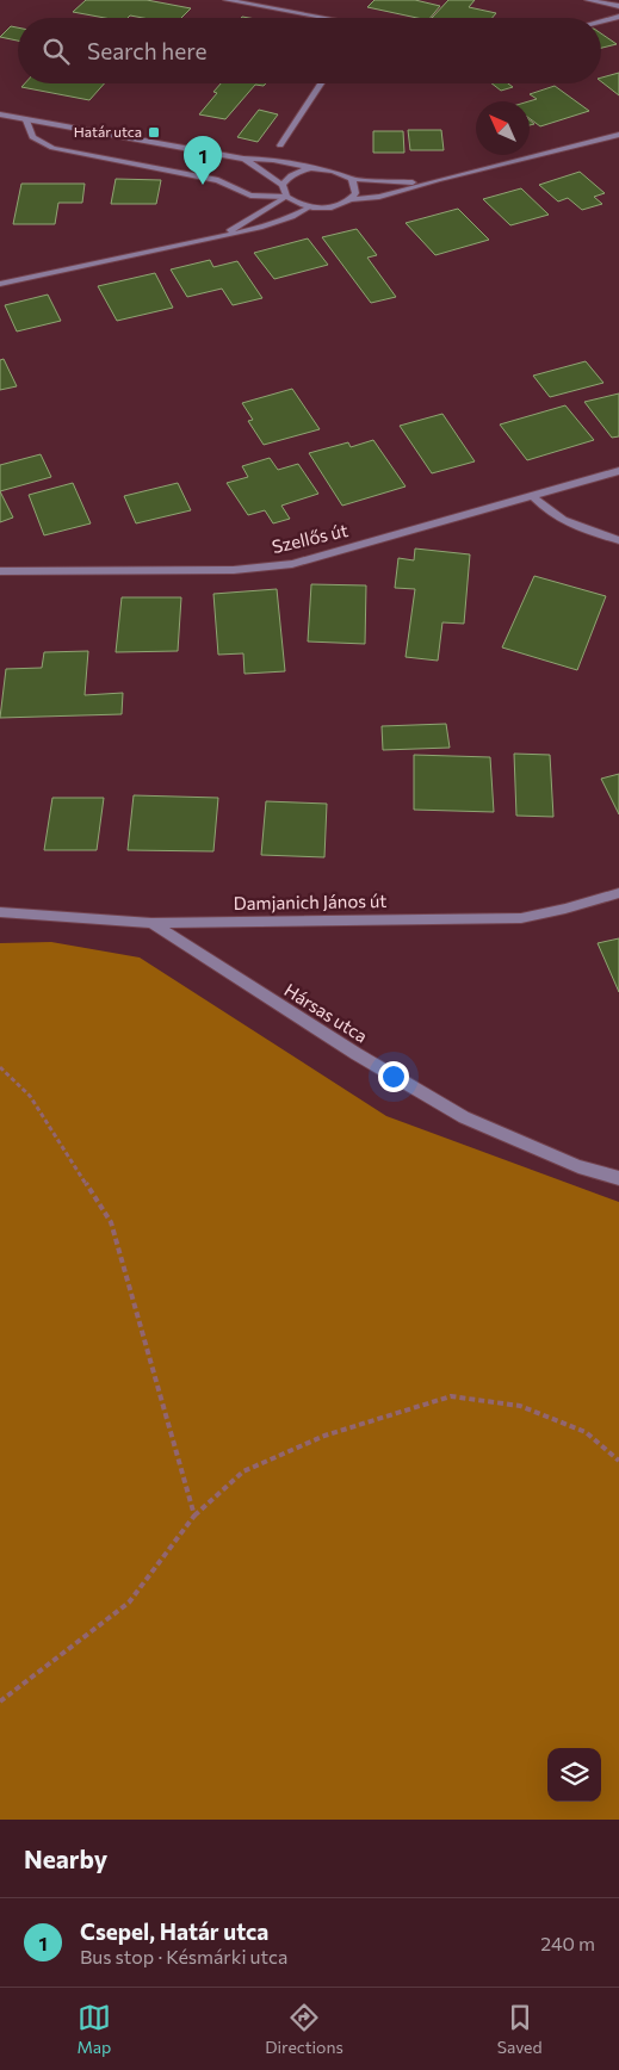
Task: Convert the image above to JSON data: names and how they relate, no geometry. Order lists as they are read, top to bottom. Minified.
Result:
{"streets":{"street":["Szellős út","Damjanich János út","Hársas utca"]},"crossings":[["Damjanich János út","Hársas utca"]],"places":{"transit":["Határ utca"]},"north":"top left","page":{"search":"Search here","pins":"1","heading":"Nearby","list":[{"mark":"1","name":"Csepel, Határ utca","note":"Bus stop · Késmárki utca","value":"240 m"}],"nav":["Map","Directions","Saved"]}}
